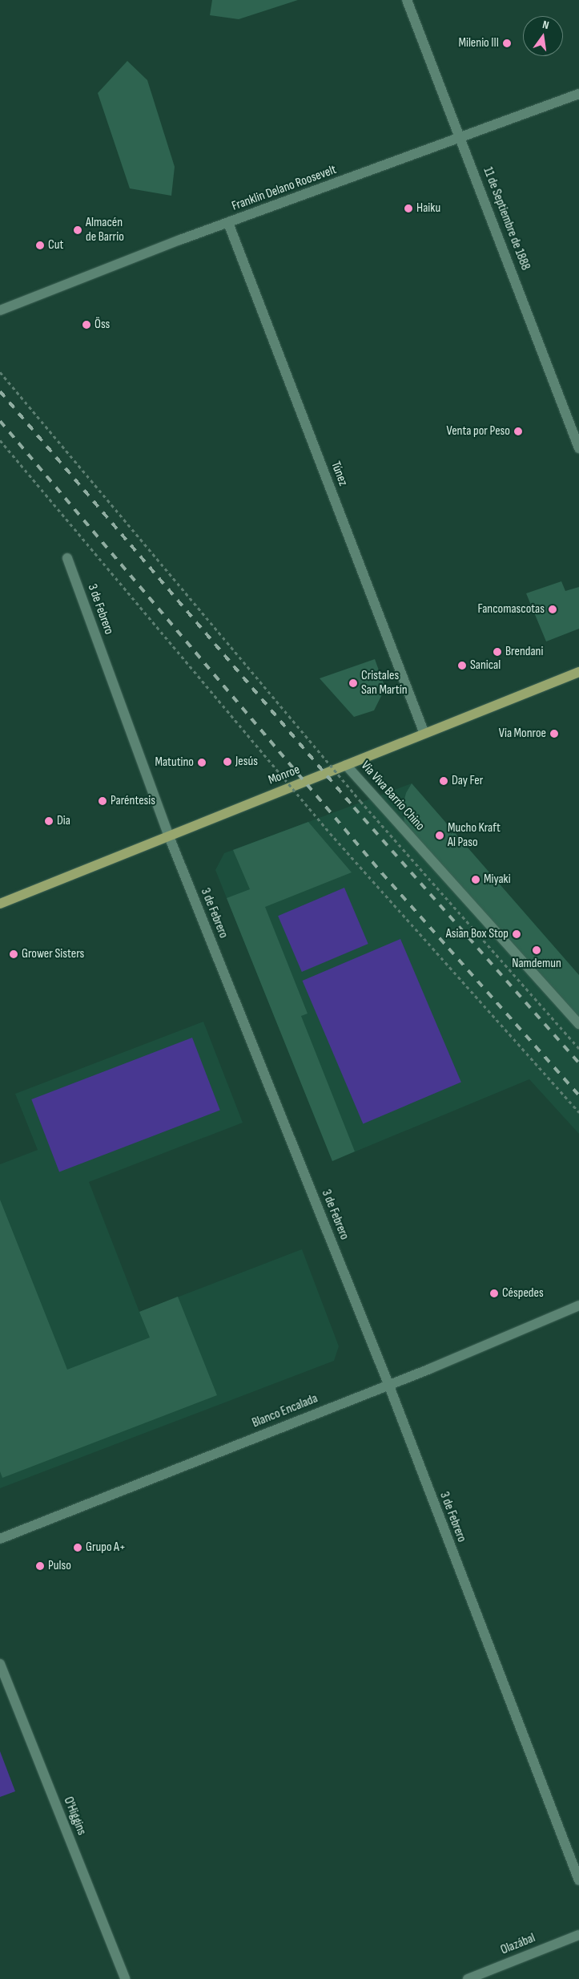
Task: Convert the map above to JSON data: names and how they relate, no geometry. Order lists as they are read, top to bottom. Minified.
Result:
{"streets":{"main road":["Monroe"],"street":["Franklin Delano Roosevelt","11 de Septiembre de 1888","Túnez","3 de Febrero","Via Viva Barrio Chino","Blanco Encalada","O'Higgins","Olazábal"]},"crossings":[["Franklin Delano Roosevelt","11 de Septiembre de 1888"],["Franklin Delano Roosevelt","Túnez"],["Túnez","Monroe"],["3 de Febrero","Monroe"],["3 de Febrero","Blanco Encalada"],["Monroe","Via Viva Barrio Chino"]],"places":["Milenio III","Haiku","Almacén de Barrio","Cut","Öss","Venta por Peso","Fancomascotas","Brendani","Sanical","Cristales San Martín","Via Monroe","Jesús","Matutino","Day Fer","Paréntesis","Dia","Mucho Kraft Al Paso","Miyaki","Asian Box Stop","Namdemun","Grower Sisters","Céspedes","Grupo A+","Pulso"],"north":"top"}
